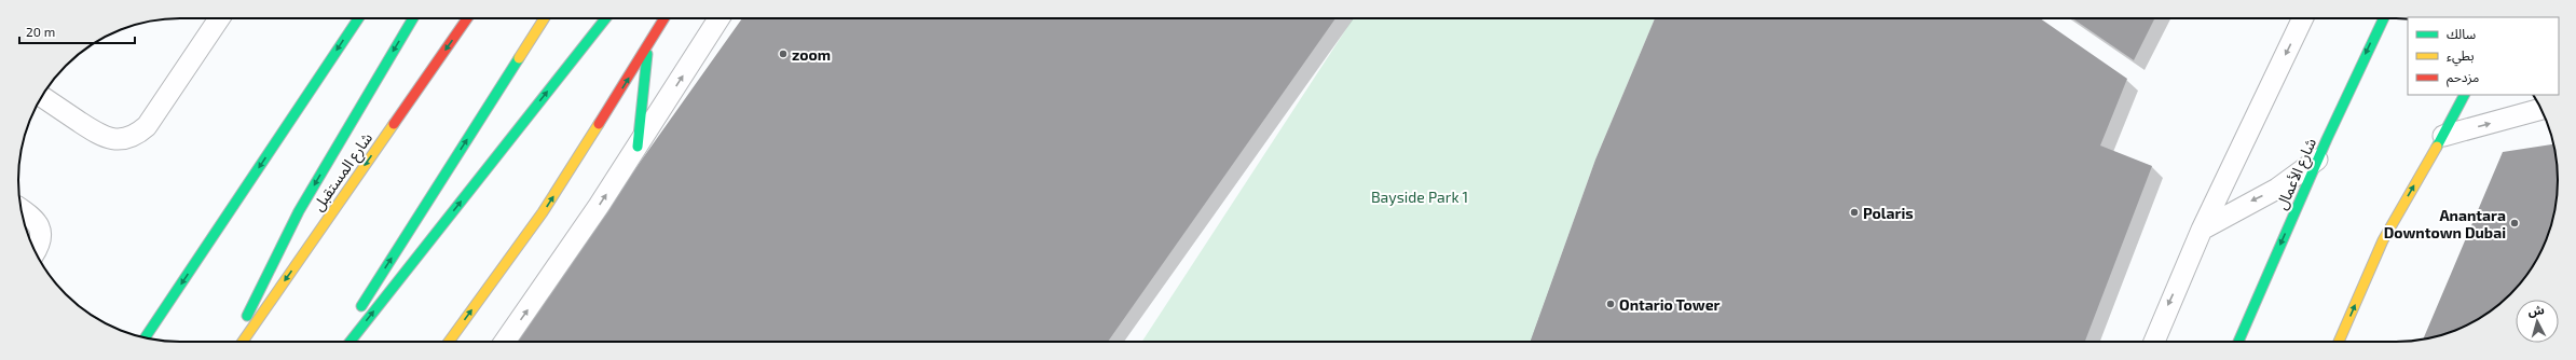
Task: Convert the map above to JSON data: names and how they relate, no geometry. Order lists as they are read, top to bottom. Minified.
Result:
{"streets":{"main road":["شارع المستقبل","شارع الأعمال"]},"one_way":["شارع الأعمال"],"parks":["Bayside Park 1"],"places":["zoom","Polaris","Anantara Downtown Dubai","Ontario Tower"],"legend":["سالك","بطيء","مزدحم"],"scale_bar":"20 m","north":"top"}
